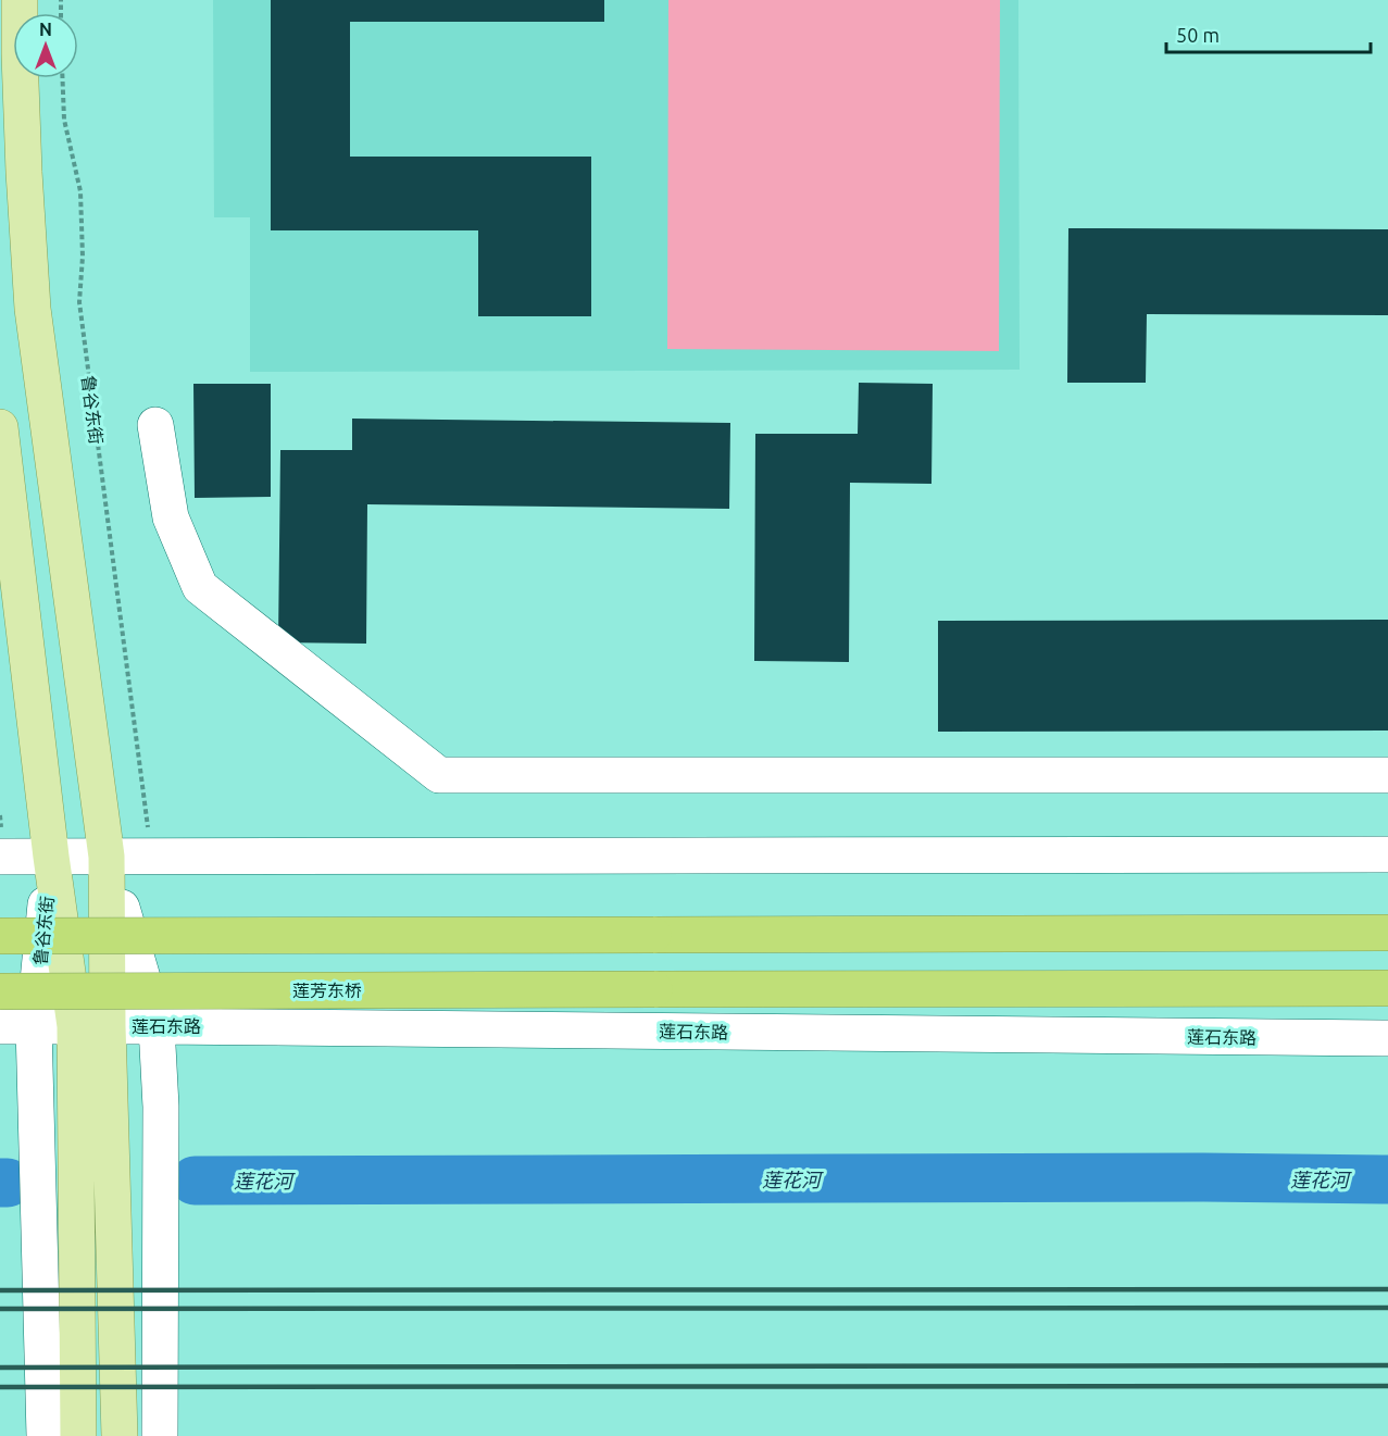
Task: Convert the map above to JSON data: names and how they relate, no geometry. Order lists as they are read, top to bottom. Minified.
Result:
{"streets":{"highway":["莲芳东桥"],"main road":["鲁谷东街"],"street":["莲石东路"]},"crossings":[["鲁谷东街","莲石东路"]],"water":["莲花河"],"scale_bar":"50 m","north":"top"}
